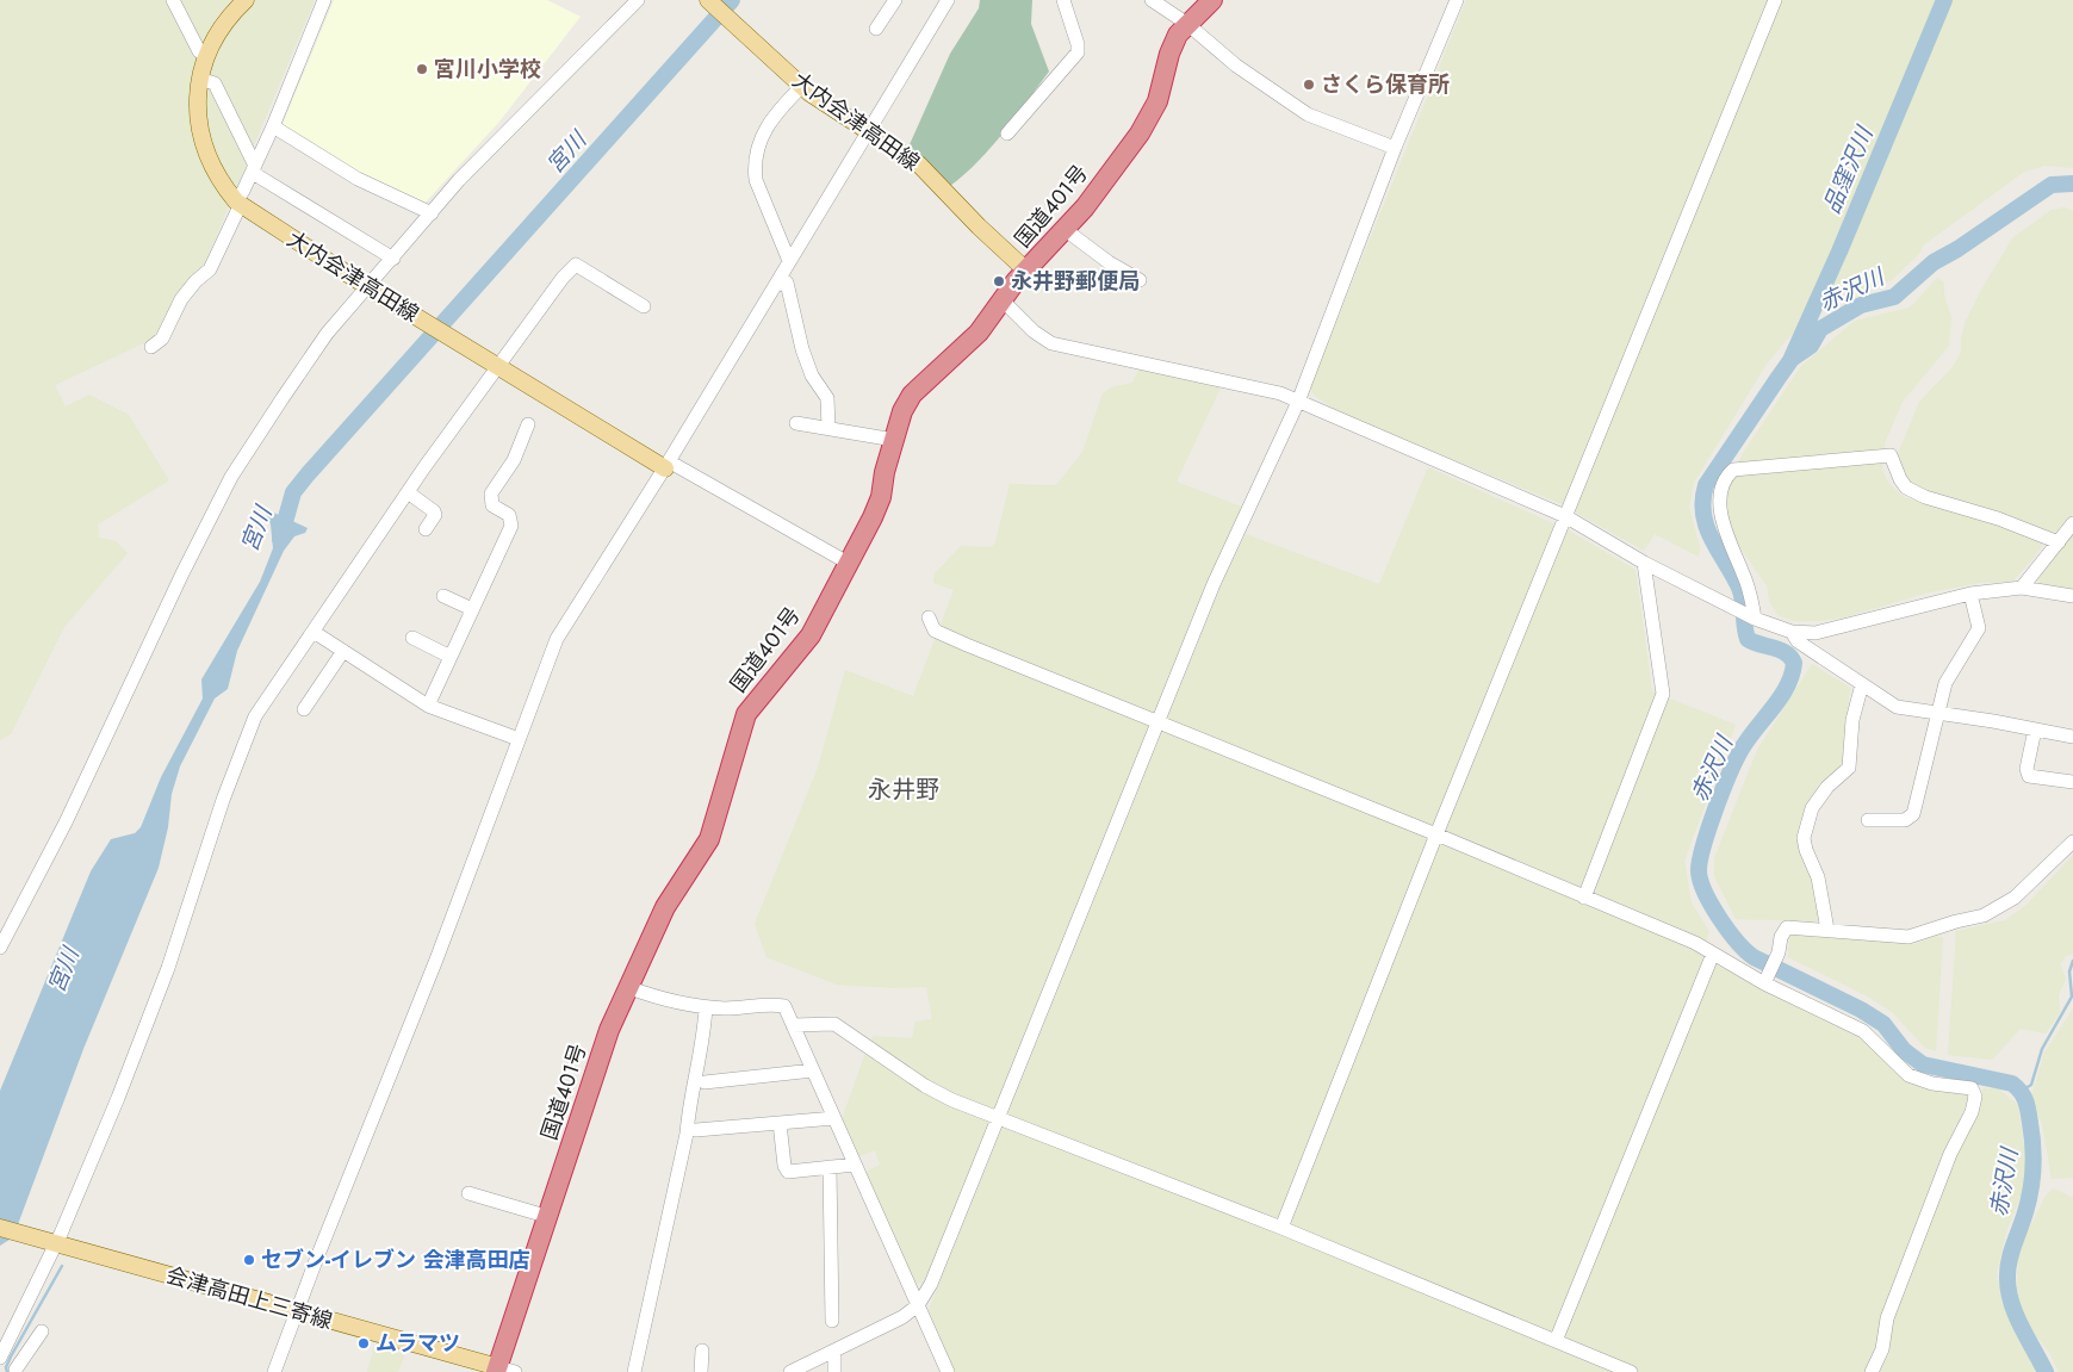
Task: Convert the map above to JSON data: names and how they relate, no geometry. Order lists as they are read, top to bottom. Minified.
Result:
{"streets":{"highway":["国道401号"],"main road":["大内会津高田線","会津高田上三寄線"]},"crossings":[["大内会津高田線","国道401号"],["国道401号","会津高田上三寄線"]],"districts":["永井野"],"water":["宮川","品窪沢川","赤沢川"],"places":["宮川小学校","さくら保育所","永井野郵便局","セブン-イレブン 会津高田店","ムラマツ"]}
